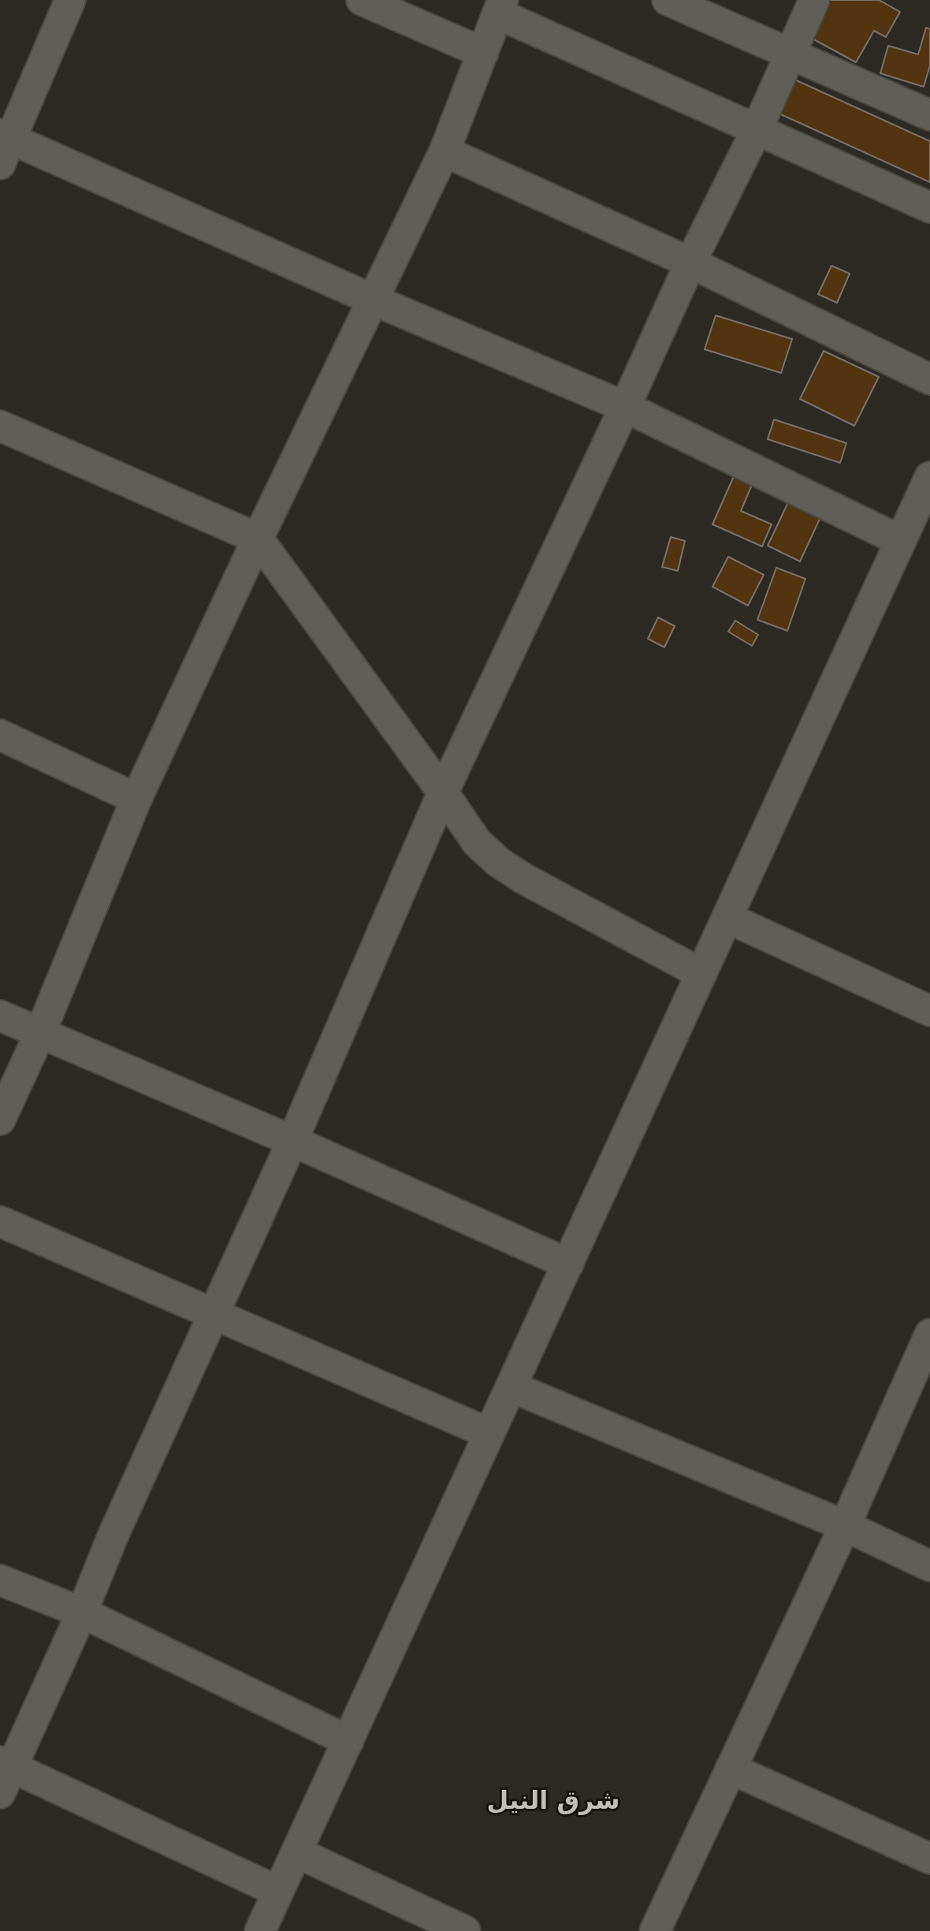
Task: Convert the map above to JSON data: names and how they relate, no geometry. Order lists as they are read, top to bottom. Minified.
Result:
{"districts":["شرق النيل"]}
